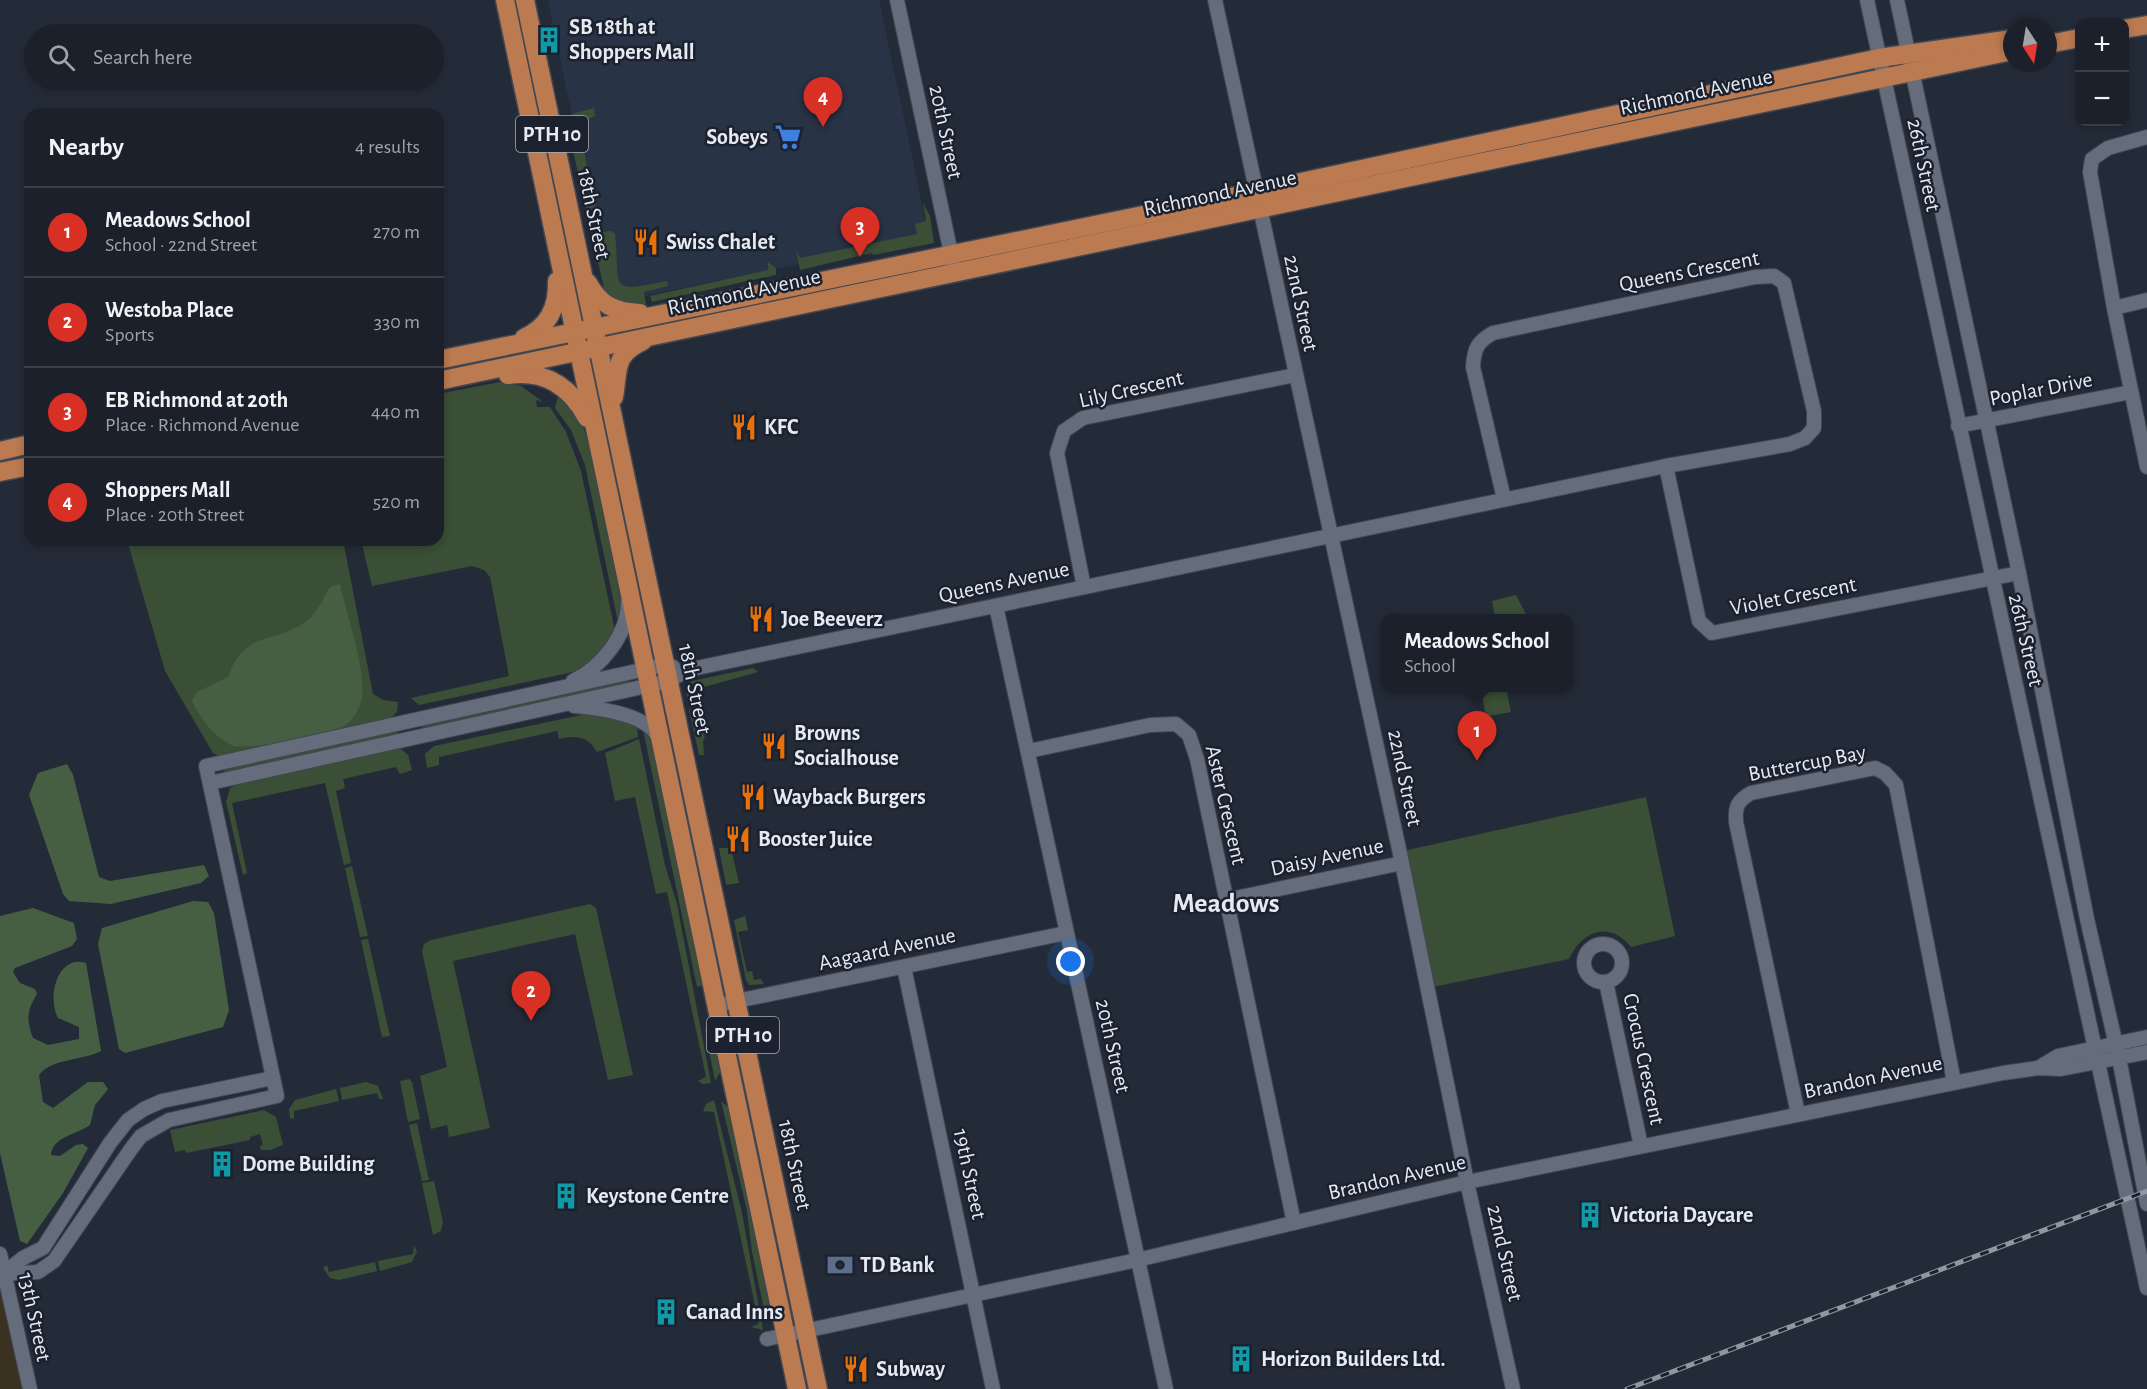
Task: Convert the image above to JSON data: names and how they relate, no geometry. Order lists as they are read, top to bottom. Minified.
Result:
{"streets":{"main road":["Richmond Avenue","PTH 10","18th Street"],"street":["20th Street","26th Street","Queens Crescent","22nd Street","Lily Crescent","Poplar Drive","Queens Avenue","Violet Crescent","Buttercup Bay","Aster Crescent","Daisy Avenue","Aagaard Avenue","Crocus Crescent","Brandon Avenue","19th Street","13th Street"]},"crossings":[["Richmond Avenue","20th Street"],["Richmond Avenue","26th Street"],["Richmond Avenue","18th Street"],["Richmond Avenue","22nd Street"],["20th Street","Queens Avenue"],["20th Street","Aster Crescent"],["20th Street","Aagaard Avenue"],["20th Street","Brandon Avenue"],["26th Street","Poplar Drive"],["26th Street","Violet Crescent"],["26th Street","Brandon Avenue"],["18th Street","Queens Avenue"],["18th Street","Aagaard Avenue"],["18th Street","Brandon Avenue"],["Queens Crescent","22nd Street"],["Queens Crescent","Queens Avenue"],["Queens Crescent","Violet Crescent"],["22nd Street","Lily Crescent"],["22nd Street","Queens Avenue"],["22nd Street","Daisy Avenue"],["22nd Street","Brandon Avenue"],["Lily Crescent","Queens Avenue"],["Buttercup Bay","Brandon Avenue"],["Aster Crescent","Daisy Avenue"],["Aster Crescent","Brandon Avenue"],["Aagaard Avenue","19th Street"],["Crocus Crescent","Brandon Avenue"],["Brandon Avenue","19th Street"]],"districts":["Meadows"],"places":{"building":["SB 18th at Shoppers Mall","Dome Building","Keystone Centre","Victoria Daycare","Canad Inns","Horizon Builders Ltd."],"supermarket":["Sobeys"],"restaurant":["Swiss Chalet","KFC","Joe Beeverz","Browns Socialhouse","Wayback Burgers","Booster Juice","Subway"],"bank":["TD Bank"]},"north":"bottom","page":{"map_buttons":["+","−"],"search":"Search here","pins":["4","3","1","2"],"heading":["Nearby","4 results"],"list":[{"mark":"1","name":"Meadows School","note":"School · 22nd Street","value":"270 m"},{"mark":"2","name":"Westoba Place","note":"Sports","value":"330 m"},{"mark":"3","name":"EB Richmond at 20th","note":"Place · Richmond Avenue","value":"440 m"},{"mark":"4","name":"Shoppers Mall","note":"Place · 20th Street","value":"520 m"}],"popup":["Meadows School","School"]}}
